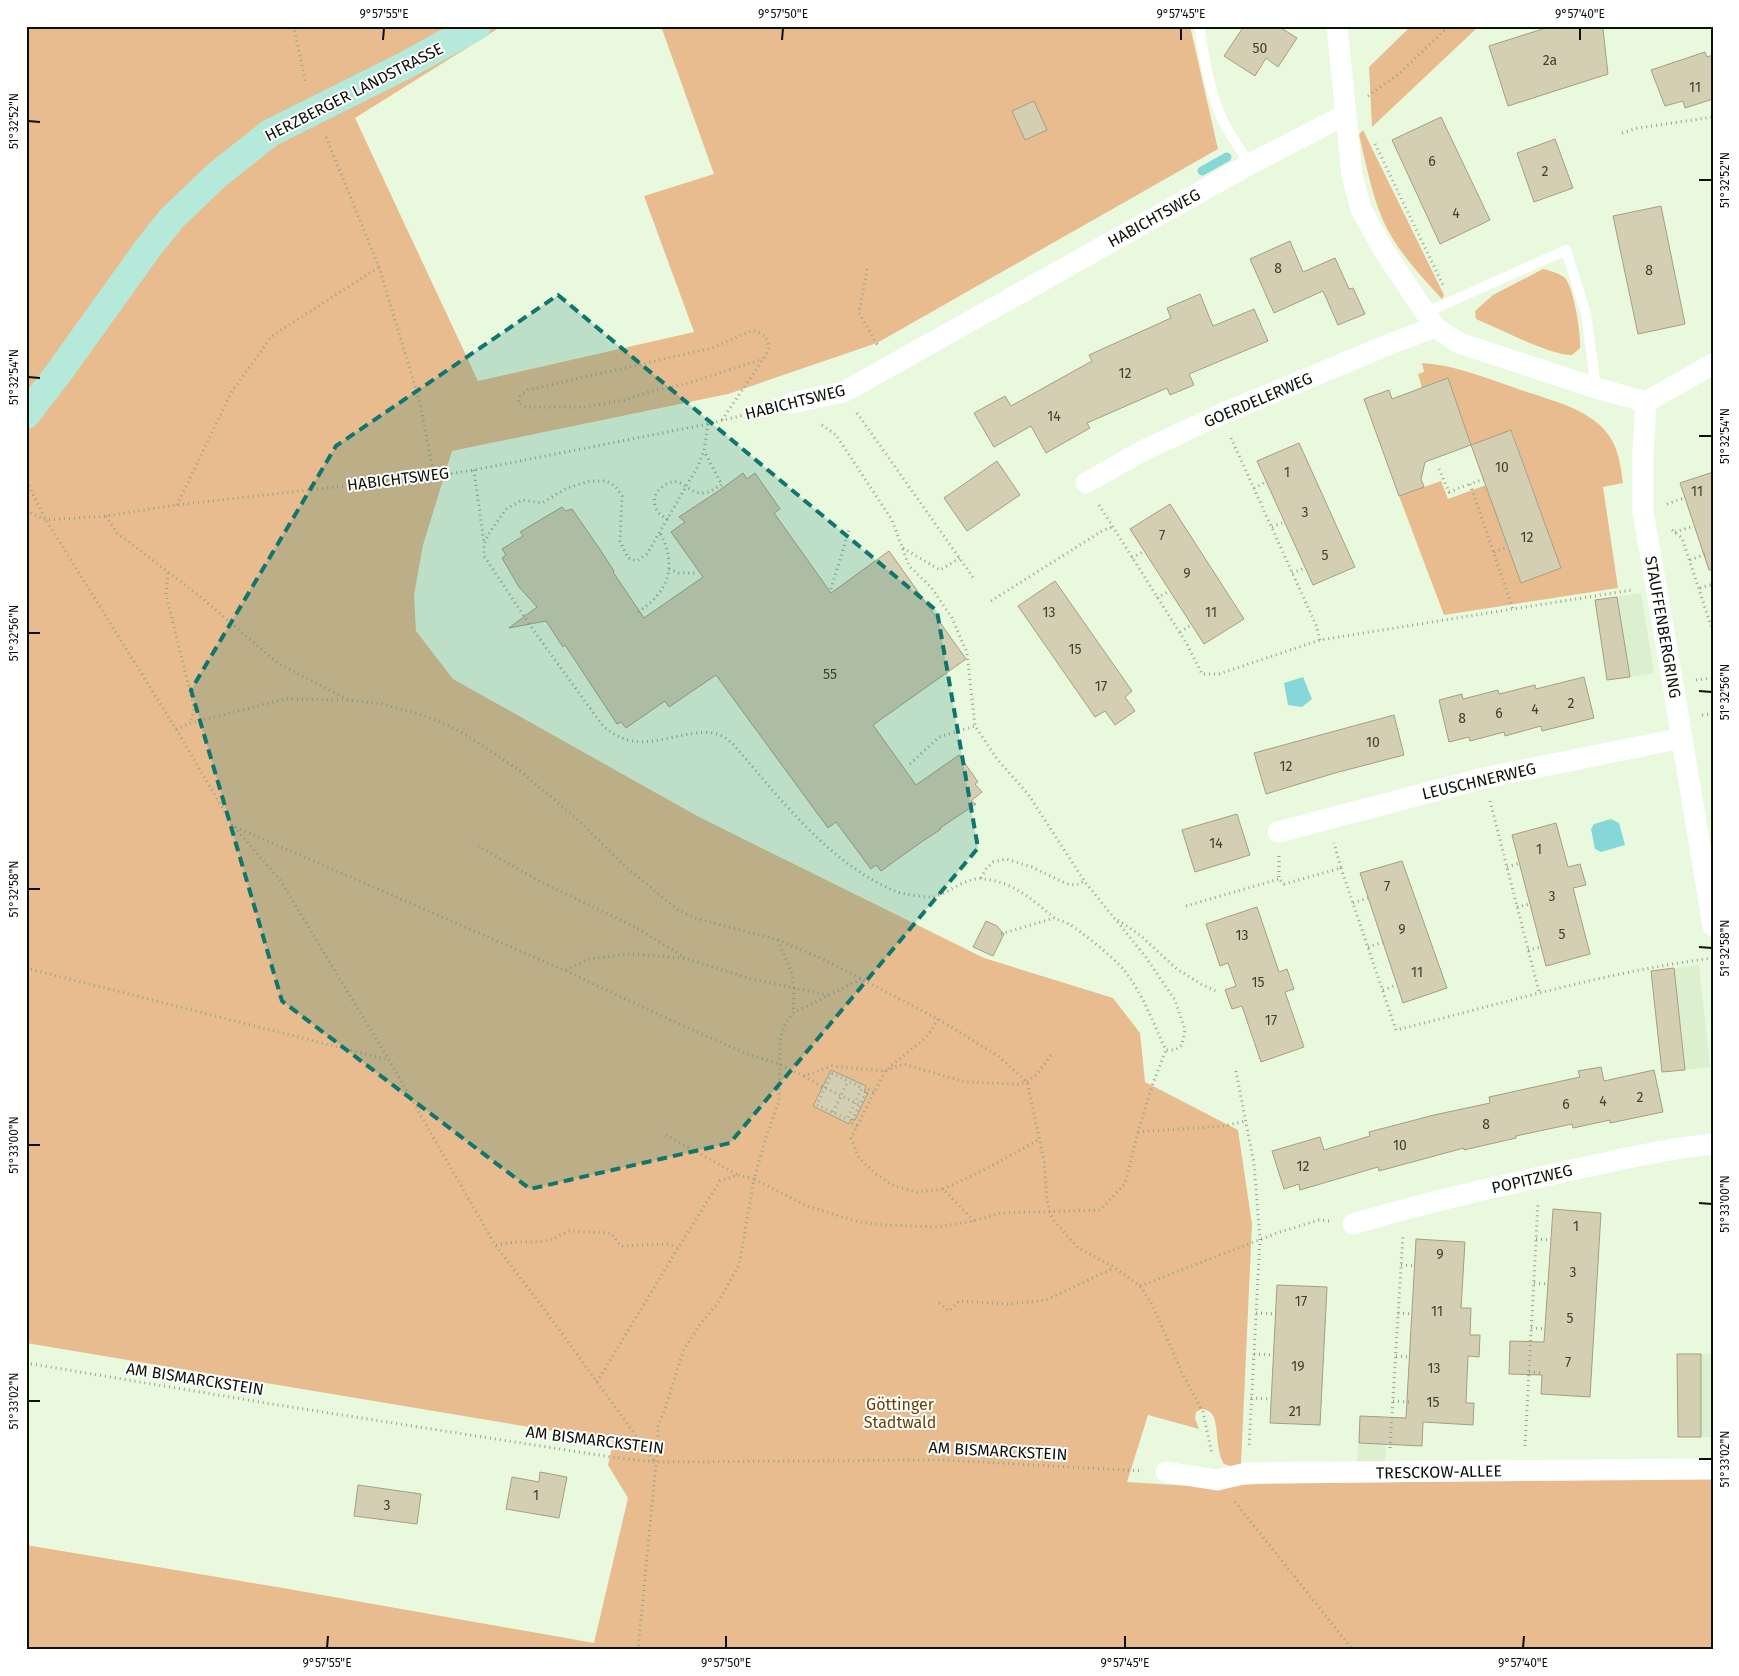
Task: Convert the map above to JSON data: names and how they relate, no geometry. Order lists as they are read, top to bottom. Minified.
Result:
{"streets":{"street":["HERZBERGER LANDSTRASSE","HABICHTSWEG","GOERDELERWEG","STAUFFENBERGRING","LEUSCHNERWEG","POPITZWEG","TRESCKOW-ALLEE"],"path":["AM BISMARCKSTEIN"]},"crossings":[["STAUFFENBERGRING","LEUSCHNERWEG"],["AM BISMARCKSTEIN","TRESCKOW-ALLEE"]],"parks":["Göttinger Stadtwald"],"house_numbers":["50","2a","11","6","2","4","8","8","12","14","10","1","11","3","7","12","5","9","13","11","15","55","17","2","4","6","8","10","12","14","1","7","3","9","5","13","11","15","17","2","4","6","8","10","12","1","9","3","17","11","5","7","19","13","15","21","1","3"],"coordinates":["9°57'55\"E","9°57'50\"E","9°57'45\"E","9°57'40\"E","51°32'52\"N","51°32'54\"N","51°32'56\"N","51°32'58\"N","51°33'00\"N","51°33'02\"N"]}
